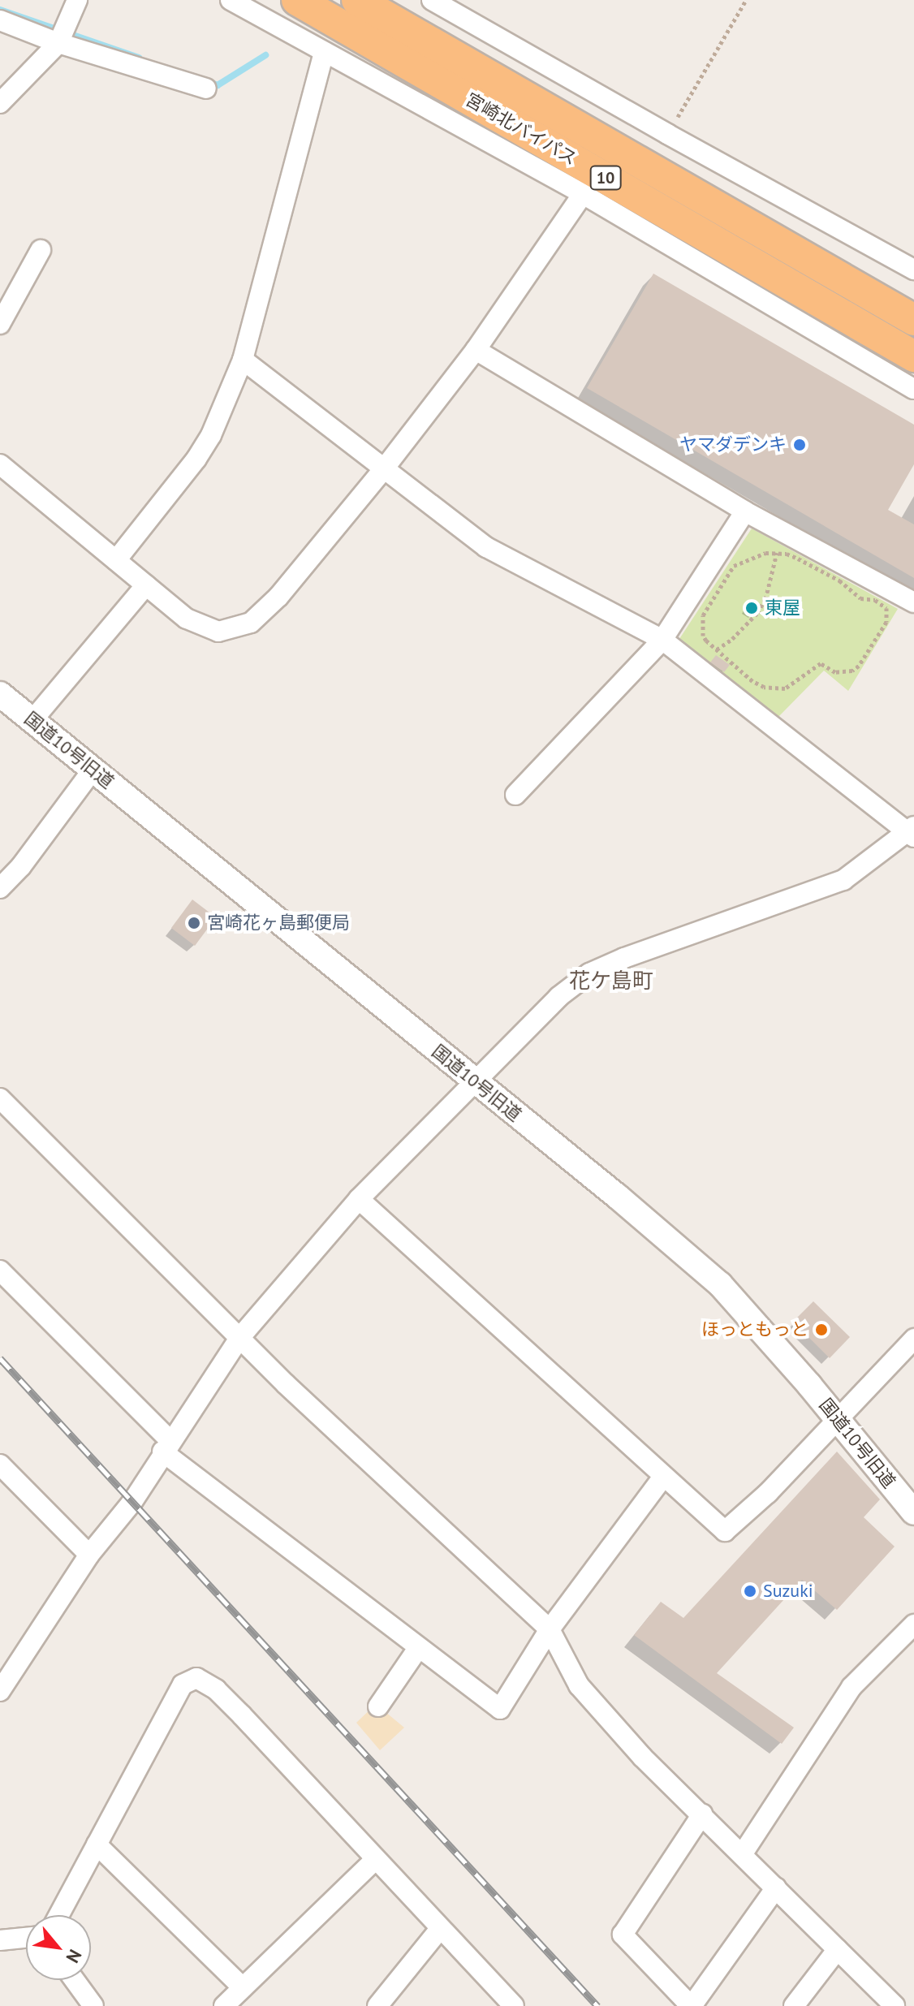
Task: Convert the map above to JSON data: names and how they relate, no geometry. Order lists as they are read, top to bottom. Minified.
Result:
{"streets":{"highway":["宮崎北バイパス","10"],"street":["国道10号旧道"]},"districts":["花ケ島町"],"places":["ヤマダデンキ","東屋","宮崎花ヶ島郵便局","ほっともっと","Suzuki"],"north":"bottom right"}
